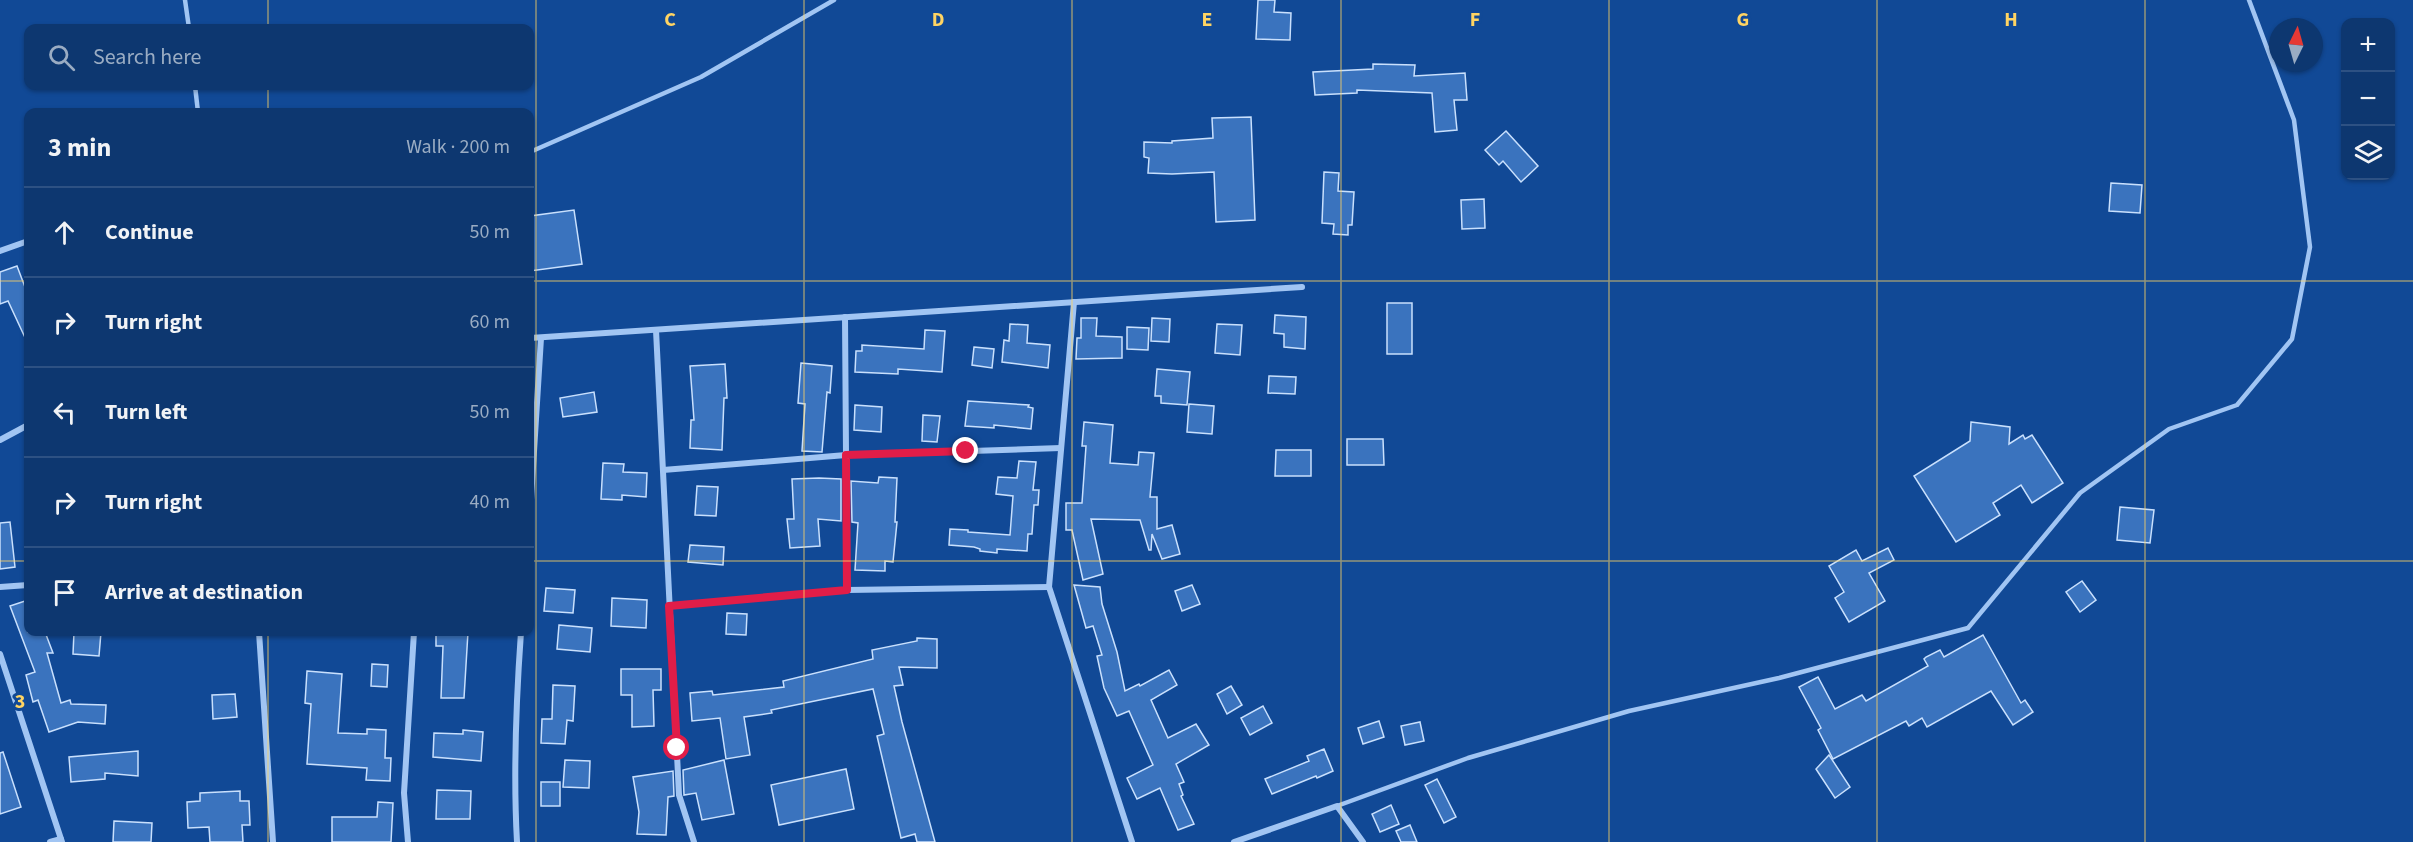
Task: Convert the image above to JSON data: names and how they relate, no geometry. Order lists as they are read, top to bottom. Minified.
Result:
{"north":"top","page":{"map_buttons":["+","−"],"search":"Search here","heading":["3 min","Walk · 200 m"],"list":[["Continue","50 m"],["Turn right","60 m"],["Turn left","50 m"],["Turn right","40 m"],"Arrive at destination"]},"grid":{"columns":["C","D","E","F","G","H"],"rows":["3"]}}
